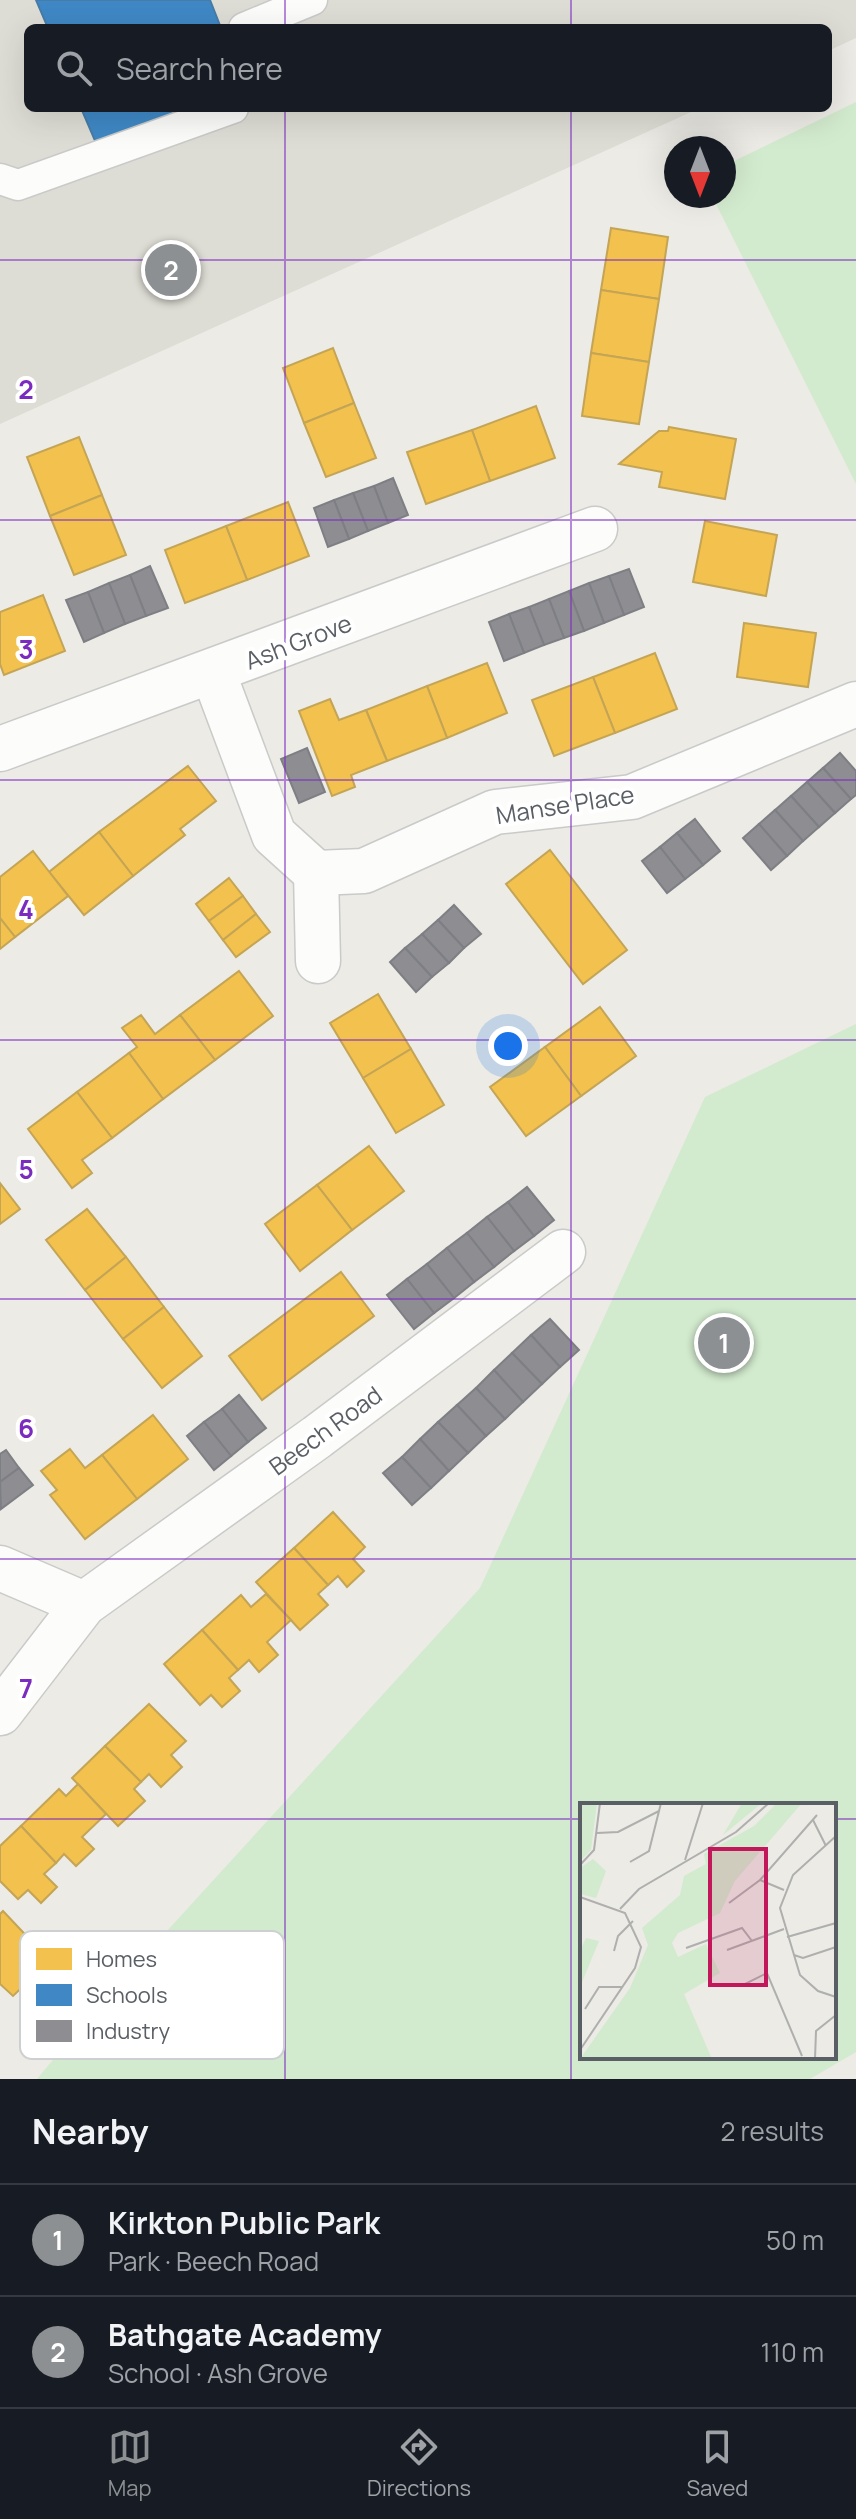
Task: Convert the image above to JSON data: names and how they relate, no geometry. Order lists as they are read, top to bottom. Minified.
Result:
{"streets":{"street":["Ash Grove","Manse Place","Beech Road"]},"legend":["Homes","Schools","Industry"],"north":"bottom","page":{"search":"Search here","pins":["2","1"],"heading":["Nearby","2 results"],"list":[{"mark":"1","name":"Kirkton Public Park","note":"Park · Beech Road","value":"50 m"},{"mark":"2","name":"Bathgate Academy","note":"School · Ash Grove","value":"110 m"}],"nav":["Map","Directions","Saved"]},"grid":{"rows":["2","3","4","5","6","7"]}}
